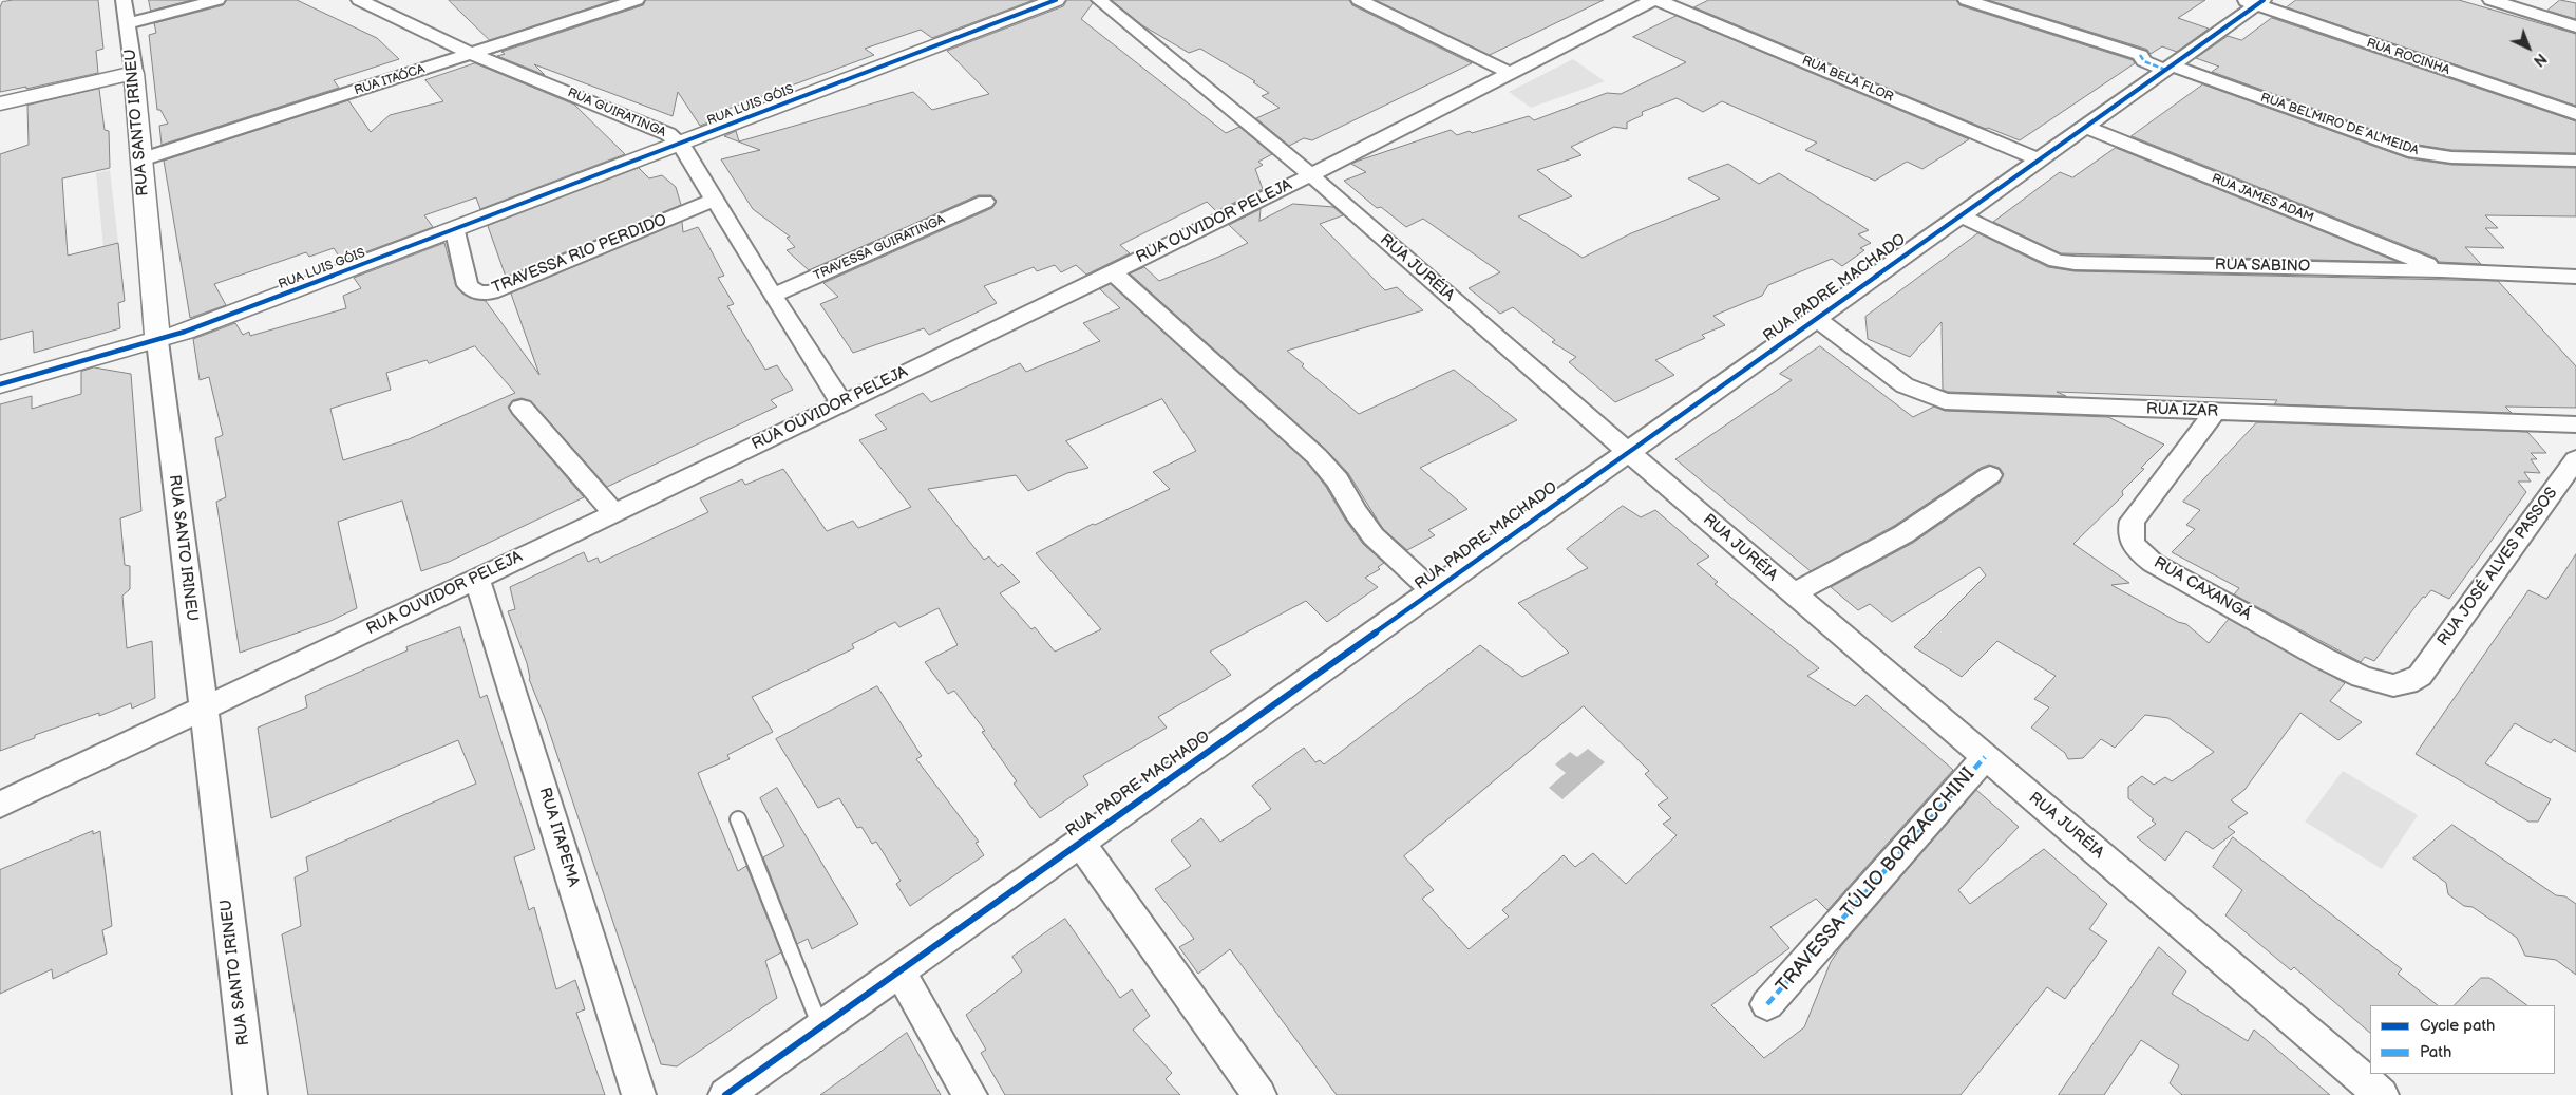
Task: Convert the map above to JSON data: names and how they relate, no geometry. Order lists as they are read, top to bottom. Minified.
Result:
{"streets":{"street":["RUA ROCINHA","RUA BELA FLOR","RUA ITAÓCA","RUA LUIS GÓIS","RUA GUIRATINGA","RUA SANTO IRINEU","RUA BELMIRO DE ALMEIDA","RUA JAMES ADAM","RUA OUVIDOR PELEJA","TRAVESSA GUIRATINGA","TRAVESSA RIO PERDIDO","RUA SABINO","RUA JURÉIA","RUA PADRE MACHADO","RUA IZAR","RUA JOSÉ ALVES PASSOS","RUA CAXANGÁ","RUA ITAPEMA","TRAVESSA TÚLIO BORZACCHINI"]},"crossings":[["RUA ROCINHA","RUA PADRE MACHADO"],["RUA BELA FLOR","RUA PADRE MACHADO"],["RUA ITAÓCA","RUA GUIRATINGA"],["RUA ITAÓCA","RUA SANTO IRINEU"],["RUA LUIS GÓIS","RUA GUIRATINGA"],["RUA LUIS GÓIS","RUA SANTO IRINEU"],["RUA LUIS GÓIS","TRAVESSA RIO PERDIDO"],["RUA GUIRATINGA","RUA OUVIDOR PELEJA"],["RUA GUIRATINGA","TRAVESSA GUIRATINGA"],["RUA GUIRATINGA","TRAVESSA RIO PERDIDO"],["RUA SANTO IRINEU","RUA OUVIDOR PELEJA"],["RUA BELMIRO DE ALMEIDA","RUA PADRE MACHADO"],["RUA JAMES ADAM","RUA SABINO"],["RUA JAMES ADAM","RUA PADRE MACHADO"],["RUA OUVIDOR PELEJA","RUA JURÉIA"],["RUA OUVIDOR PELEJA","RUA ITAPEMA"],["RUA SABINO","RUA PADRE MACHADO"],["RUA JURÉIA","RUA PADRE MACHADO"],["RUA JURÉIA","TRAVESSA TÚLIO BORZACCHINI"],["RUA PADRE MACHADO","RUA IZAR"],["RUA IZAR","RUA CAXANGÁ"],["RUA JOSÉ ALVES PASSOS","RUA CAXANGÁ"]],"legend":["Cycle path","Path"],"north":"bottom right"}
